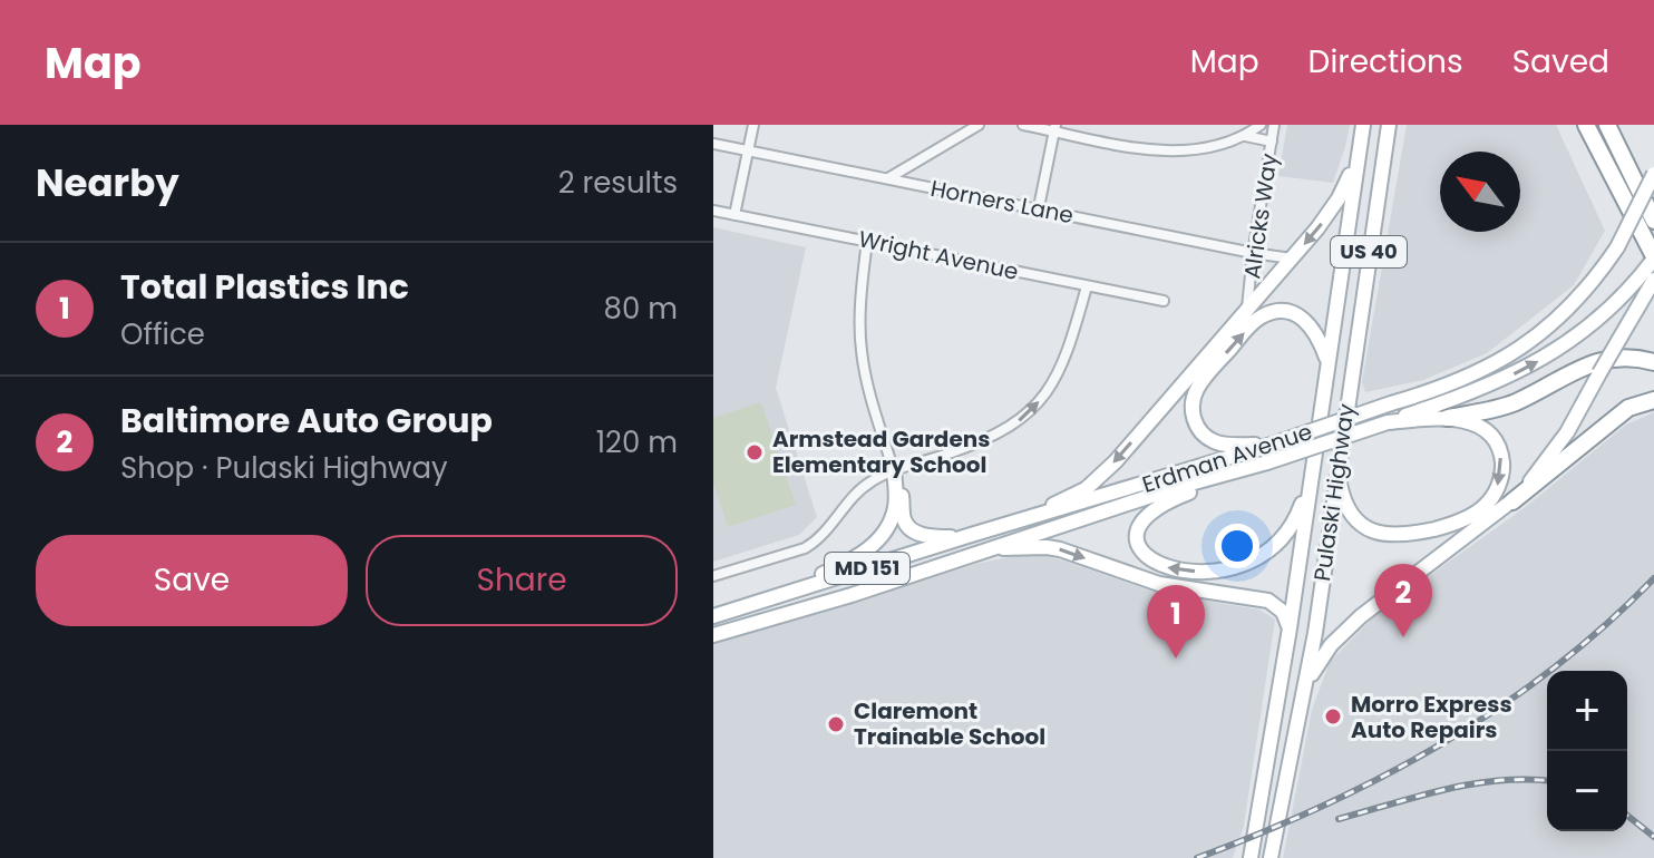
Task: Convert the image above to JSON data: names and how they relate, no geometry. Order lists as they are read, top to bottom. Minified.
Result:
{"streets":{"main road":["US 40","Erdman Avenue","Pulaski Highway","MD 151"],"street":["Horners Lane","Alricks Way","Wright Avenue"]},"crossings":[["Horners Lane","Alricks Way"]],"places":["Armstead Gardens Elementary School","Morro Express Auto Repairs","Claremont Trainable School"],"north":"top left","page":{"header":"Map","nav":["Map","Directions","Saved"],"heading":["Nearby","2 results"],"list":[{"mark":"1","name":"Total Plastics Inc","note":"Office","value":"80 m"},{"mark":"2","name":"Baltimore Auto Group","note":"Shop · Pulaski Highway","value":"120 m"}],"buttons":["Save","Share"],"pins":["2","1"],"map_buttons":["+","−"]}}
